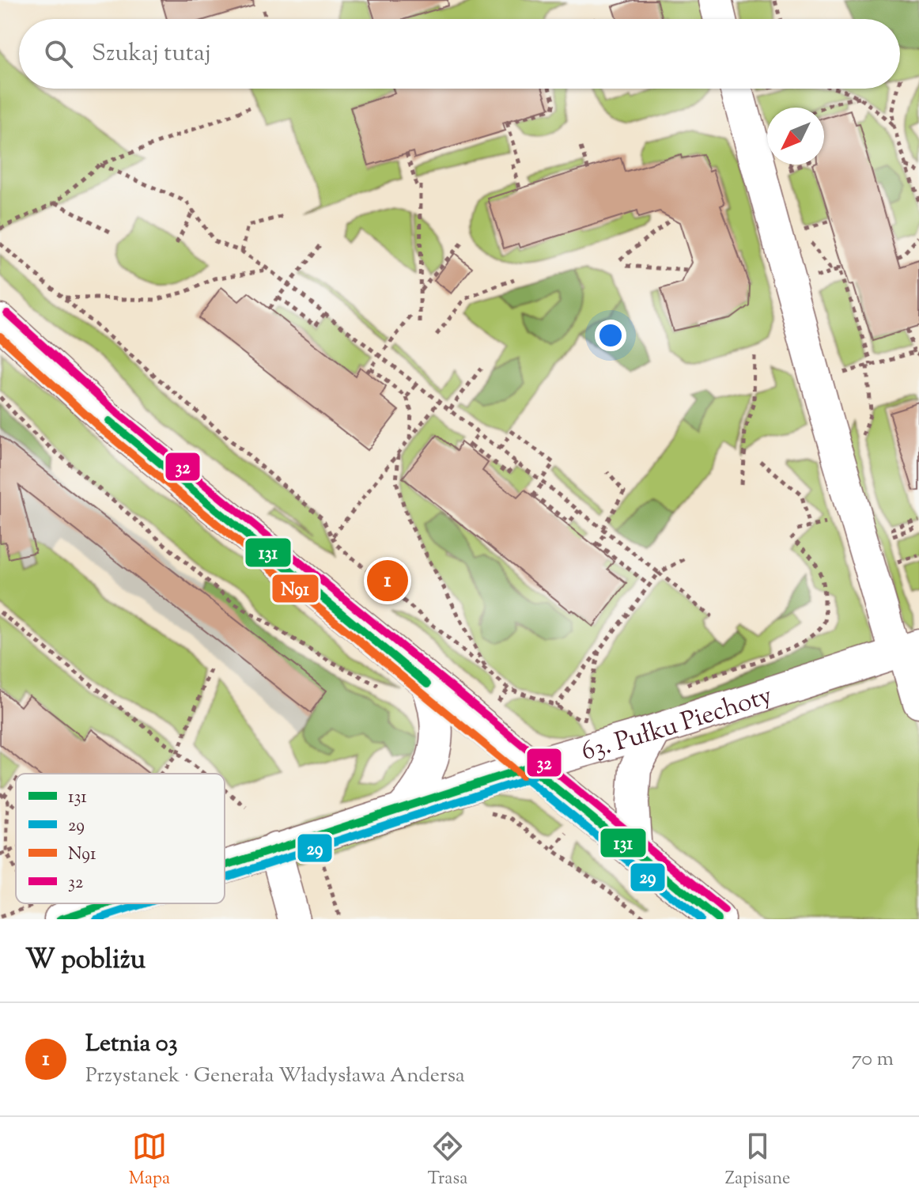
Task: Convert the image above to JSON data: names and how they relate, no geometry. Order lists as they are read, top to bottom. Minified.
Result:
{"streets":{"street":["63. Pułku Piechoty"]},"lines":["transit line 32","transit line N91","transit line 131","transit line 29"],"legend":["131","29","N91","32"],"north":"bottom left","page":{"search":"Szukaj tutaj","pins":"1","heading":"W pobliżu","list":[{"mark":"1","name":"Letnia 03","note":"Przystanek · Generała Władysława Andersa","value":"70 m"}],"nav":["Mapa","Trasa","Zapisane"]}}
